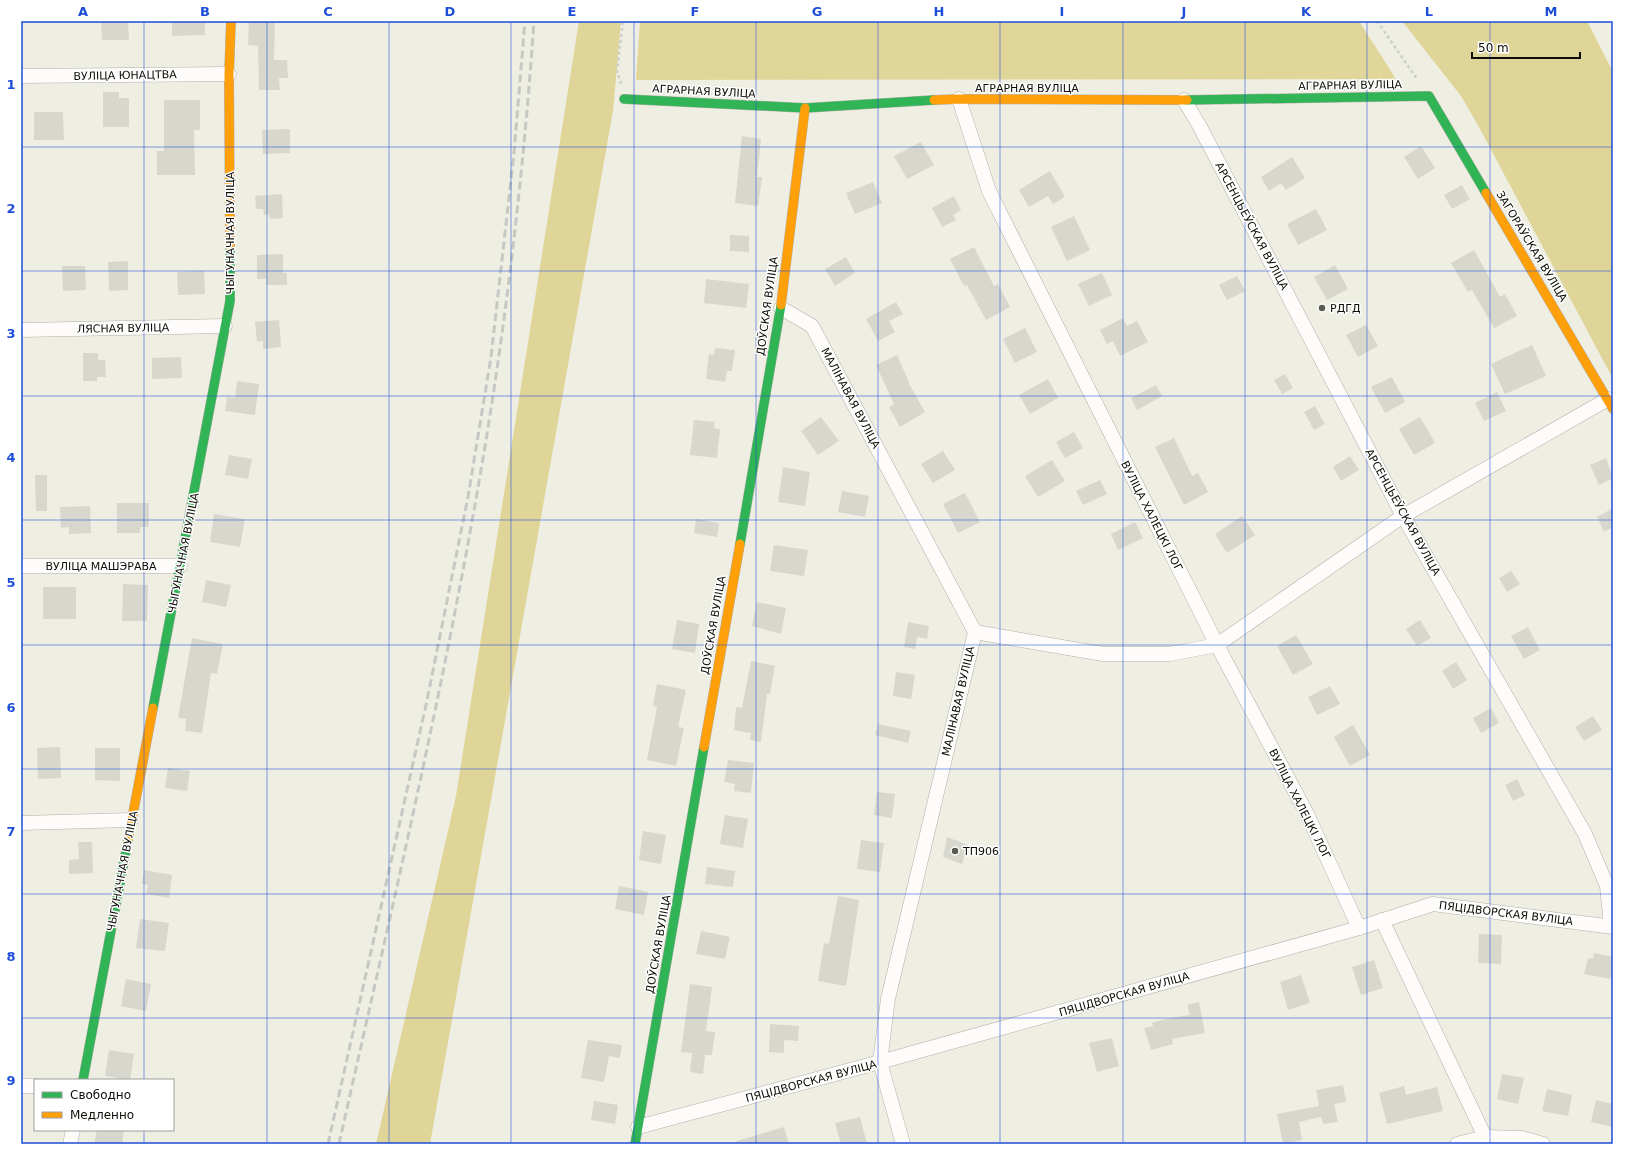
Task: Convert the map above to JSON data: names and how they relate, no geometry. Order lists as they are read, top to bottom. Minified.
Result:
{"streets":{"street":["ВУЛІЦА ЮНАЦТВА","АГРАРНАЯ ВУЛІЦА","АРСЕНЦЬЕЎСКАЯ ВУЛІЦА","ЧЫГУНАЧНАЯ ВУЛІЦА","ЗАГОРАЎСКАЯ ВУЛІЦА","ДОЎСКАЯ ВУЛІЦА","ЛЯСНАЯ ВУЛІЦА","МАЛІНАВАЯ ВУЛІЦА","ВУЛІЦА ХАЛЕЦКІ ЛОГ","ВУЛІЦА МАШЭРАВА","ПЯЦІДВОРСКАЯ ВУЛІЦА"]},"crossings":[["ВУЛІЦА ЮНАЦТВА","ЧЫГУНАЧНАЯ ВУЛІЦА"],["АГРАРНАЯ ВУЛІЦА","АРСЕНЦЬЕЎСКАЯ ВУЛІЦА"],["АГРАРНАЯ ВУЛІЦА","ЗАГОРАЎСКАЯ ВУЛІЦА"],["АГРАРНАЯ ВУЛІЦА","ДОЎСКАЯ ВУЛІЦА"],["АГРАРНАЯ ВУЛІЦА","ВУЛІЦА ХАЛЕЦКІ ЛОГ"],["АРСЕНЦЬЕЎСКАЯ ВУЛІЦА","ПЯЦІДВОРСКАЯ ВУЛІЦА"],["ЧЫГУНАЧНАЯ ВУЛІЦА","ЛЯСНАЯ ВУЛІЦА"],["ЧЫГУНАЧНАЯ ВУЛІЦА","ВУЛІЦА МАШЭРАВА"],["ДОЎСКАЯ ВУЛІЦА","МАЛІНАВАЯ ВУЛІЦА"],["ДОЎСКАЯ ВУЛІЦА","ПЯЦІДВОРСКАЯ ВУЛІЦА"],["МАЛІНАВАЯ ВУЛІЦА","ПЯЦІДВОРСКАЯ ВУЛІЦА"],["ВУЛІЦА ХАЛЕЦКІ ЛОГ","ПЯЦІДВОРСКАЯ ВУЛІЦА"]],"places":["РДГД","ТП906"],"legend":["Свободно","Медленно"],"scale_bar":"50 m","grid":{"columns":["A","B","C","D","E","F","G","H","I","J","K","L","M"],"rows":["1","2","3","4","5","6","7","8","9"]}}
